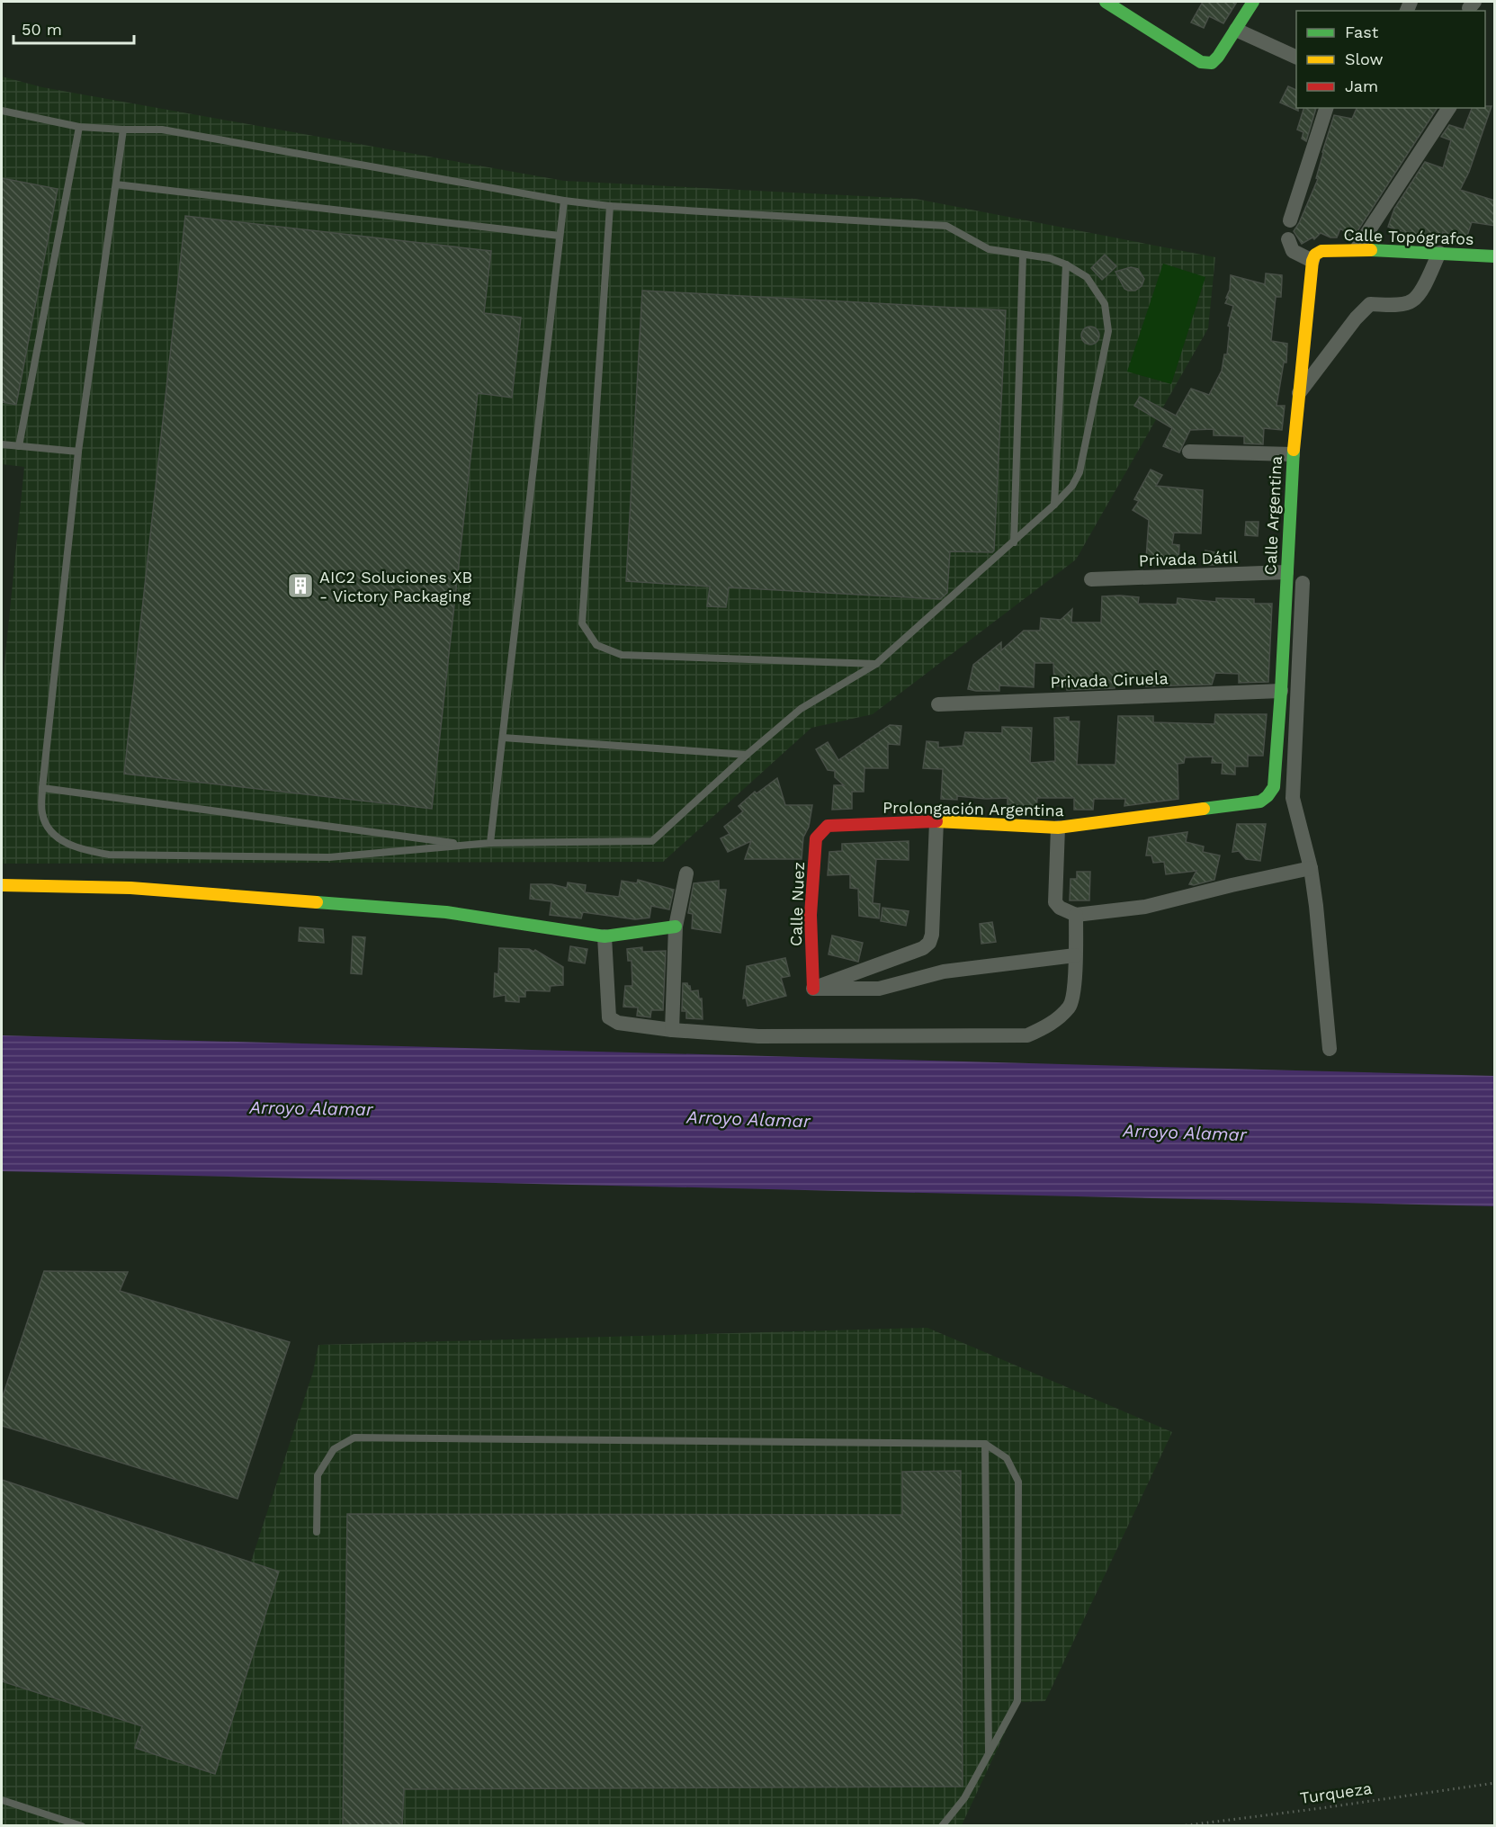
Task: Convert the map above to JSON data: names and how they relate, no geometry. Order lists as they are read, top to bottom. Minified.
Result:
{"streets":{"street":["Calle Topógrafos","Calle Argentina","Privada Dátil","Privada Ciruela","Prolongación Argentina","Calle Nuez"],"path":["Turqueza"]},"crossings":[["Calle Topógrafos","Calle Argentina"],["Calle Argentina","Privada Dátil"],["Calle Argentina","Privada Ciruela"],["Calle Argentina","Prolongación Argentina"],["Prolongación Argentina","Calle Nuez"]],"water":["Arroyo Alamar"],"places":{"building":["AIC2 Soluciones XB - Victory Packaging"]},"legend":["Fast","Slow","Jam"],"scale_bar":"50 m"}
